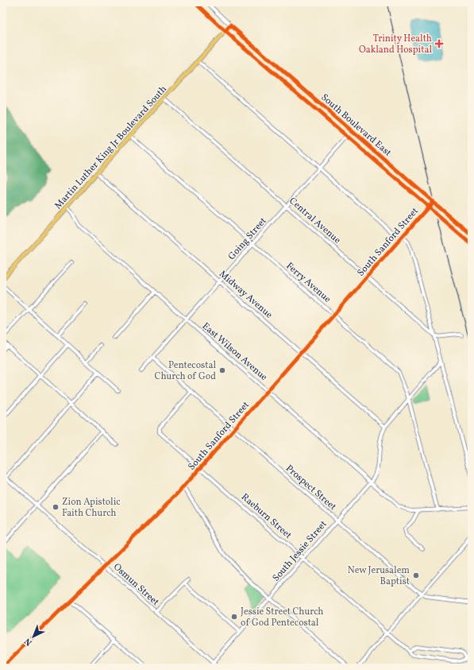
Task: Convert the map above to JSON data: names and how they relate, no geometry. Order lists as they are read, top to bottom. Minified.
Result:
{"streets":{"main road":["Martin Luther King Jr Boulevard South"],"street":["South Boulevard East","Central Avenue","Going Street","South Sanford Street","Ferry Avenue","Midway Avenue","East Wilson Avenue","Prospect Street","Raeburn Street","South Jessie Street","Osmun Street"]},"crossings":[["South Boulevard East","Martin Luther King Jr Boulevard South"],["South Boulevard East","Going Street"],["South Boulevard East","South Sanford Street"],["Martin Luther King Jr Boulevard South","Central Avenue"],["Martin Luther King Jr Boulevard South","Ferry Avenue"],["Martin Luther King Jr Boulevard South","Midway Avenue"],["Martin Luther King Jr Boulevard South","East Wilson Avenue"],["Central Avenue","Going Street"],["Central Avenue","South Sanford Street"],["Going Street","Ferry Avenue"],["Going Street","Midway Avenue"],["Going Street","East Wilson Avenue"],["Going Street","Prospect Street"],["South Sanford Street","Ferry Avenue"],["South Sanford Street","Midway Avenue"],["South Sanford Street","East Wilson Avenue"],["South Sanford Street","Prospect Street"],["South Sanford Street","Raeburn Street"],["South Sanford Street","Osmun Street"],["Ferry Avenue","East Wilson Avenue"],["Ferry Avenue","South Jessie Street"],["Midway Avenue","South Jessie Street"],["East Wilson Avenue","South Jessie Street"],["Prospect Street","Raeburn Street"],["Prospect Street","South Jessie Street"],["Raeburn Street","South Jessie Street"],["South Jessie Street","Osmun Street"]],"places":{"health":["Trinity Health Oakland Hospital"],"other":["Pentecostal Church of God","Zion Apistolic Faith Church","New Jerusalem Baptist","Jessie Street Church of God Pentecostal"]},"north":"bottom left"}
